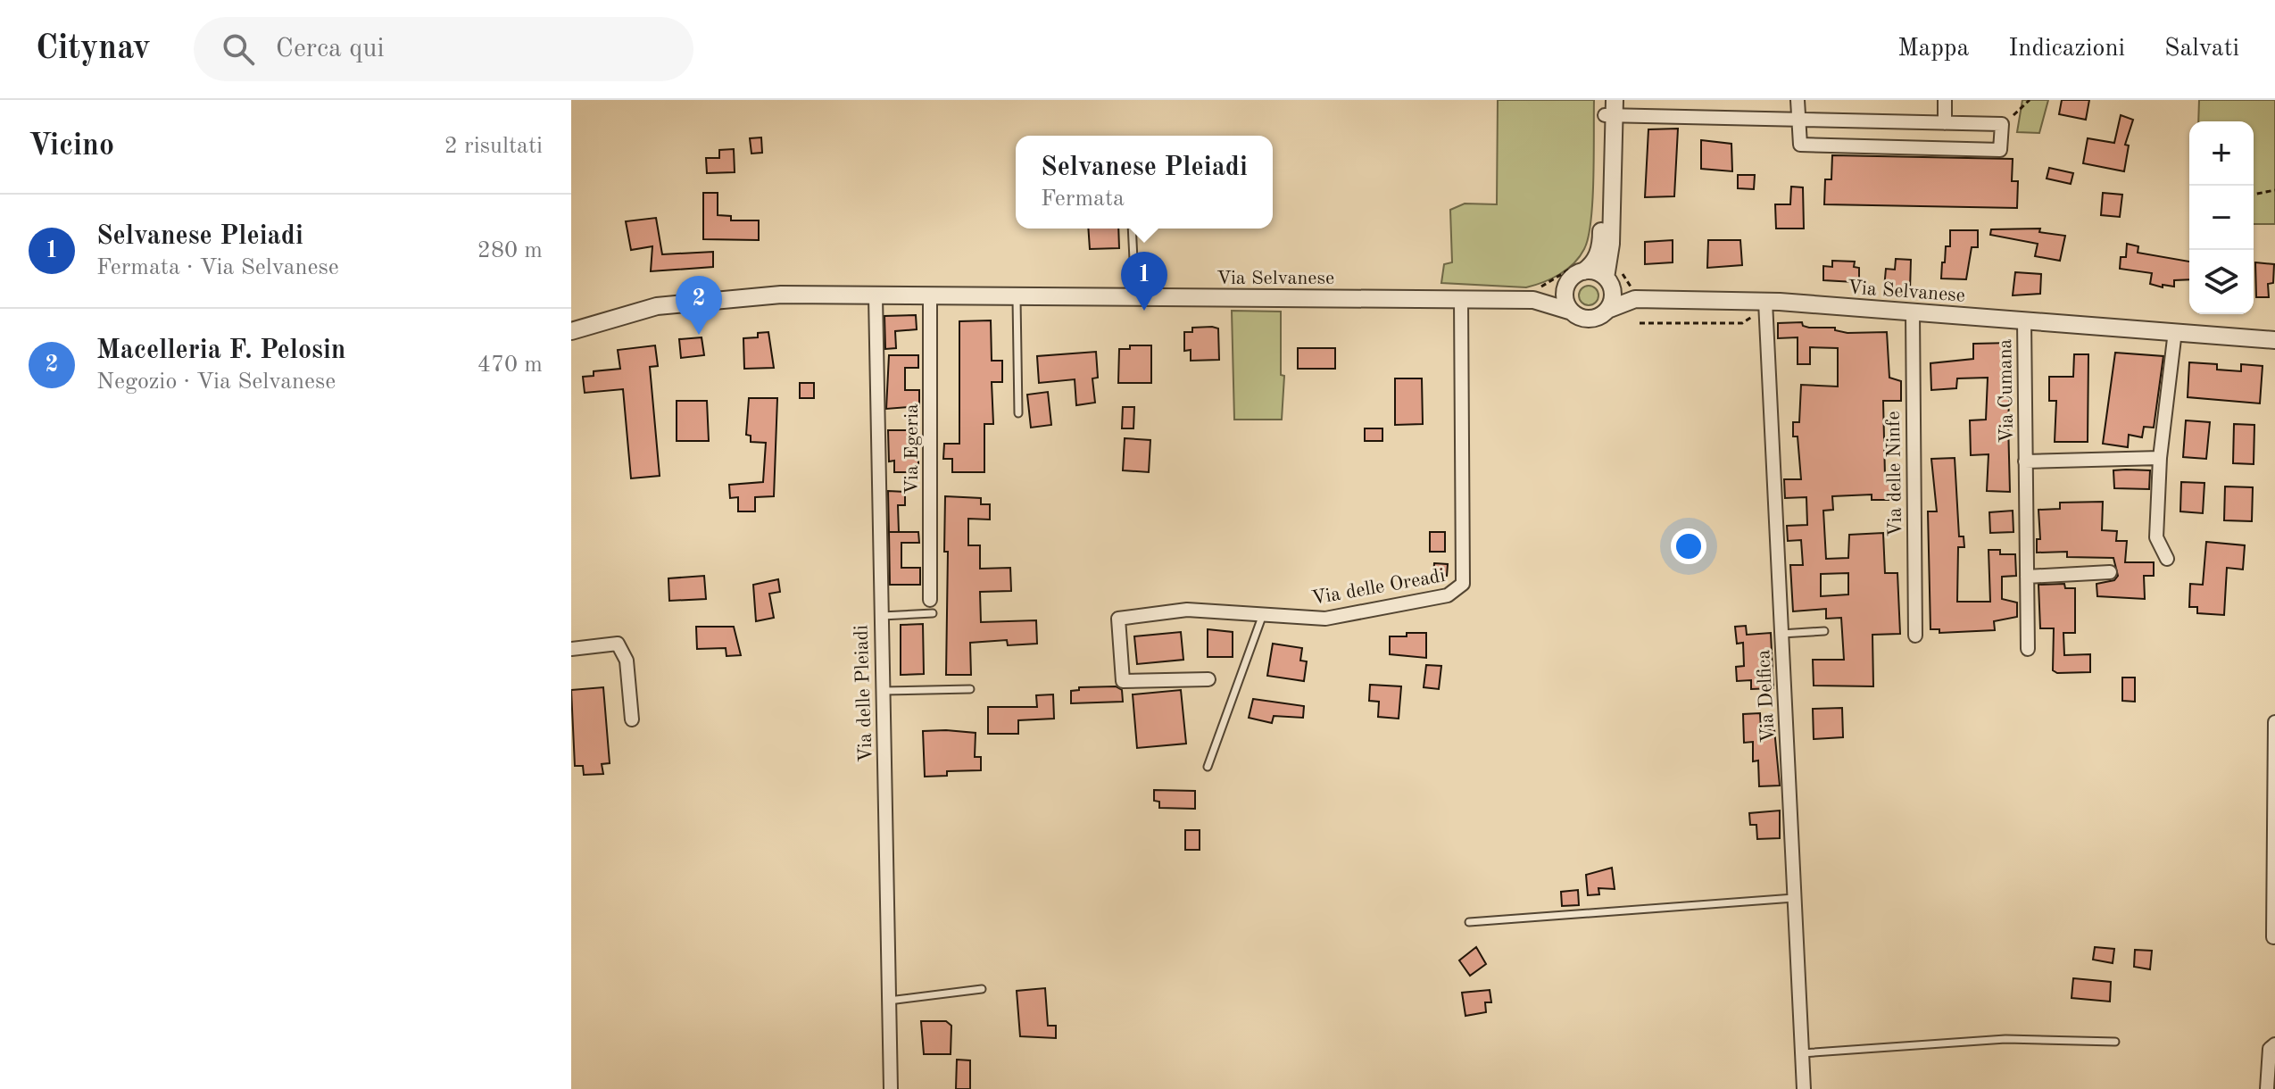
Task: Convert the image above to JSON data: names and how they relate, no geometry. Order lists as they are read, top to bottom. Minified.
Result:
{"streets":{"street":["Via Selvanese","Via Cumana","Via Egeria","Via delle Ninfe","Via delle Oreadi","Via delle Pleiadi","Via Delfica"]},"crossings":[["Via Selvanese","Via Cumana"],["Via Selvanese","Via Egeria"],["Via Selvanese","Via delle Ninfe"],["Via Selvanese","Via delle Oreadi"],["Via Selvanese","Via delle Pleiadi"],["Via Selvanese","Via Delfica"]],"page":{"header":"Citynav","search":"Cerca qui","nav":["Mappa","Indicazioni","Salvati"],"heading":["Vicino","2 risultati"],"map_buttons":["+","−"],"popup":["Selvanese Pleiadi","Fermata"],"list":[{"mark":"1","name":"Selvanese Pleiadi","note":"Fermata · Via Selvanese","value":"280 m"},{"mark":"2","name":"Macelleria F. Pelosin","note":"Negozio · Via Selvanese","value":"470 m"}],"pins":["1","2"]}}
